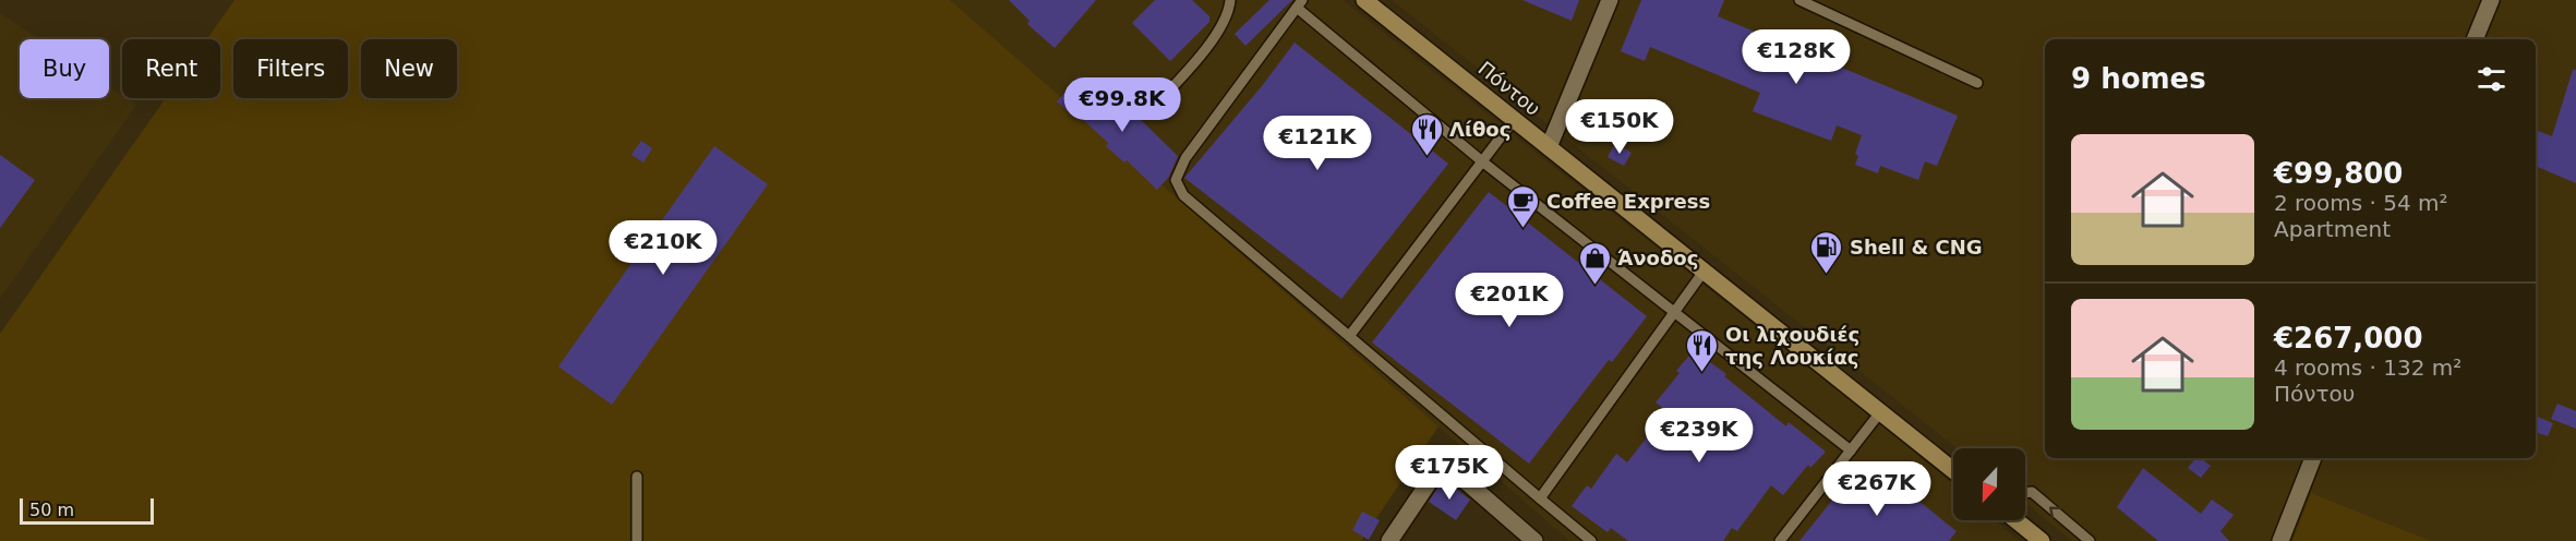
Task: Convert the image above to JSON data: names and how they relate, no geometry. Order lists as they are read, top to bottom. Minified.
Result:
{"streets":{"street":["Πόντου"]},"places":{"restaurant":["Λίθος","Οι λιχουδιές της Λουκίας"],"cafe":["Coffee Express"],"fuel station":["Shell & CNG"],"shop":["Άνοδος"]},"scale_bar":"50 m","north":"bottom","page":{"price":["€128K","€99.8K","€150K","€121K","€210K","€201K","€239K","€175K","€267K"],"chip":["Buy","Rent","Filters","New"],"heading":"9 homes","list":[{"name":"€99,800","note":"2 rooms · 54 m² · Apartment"},{"name":"€267,000","note":"4 rooms · 132 m² · Πόντου"}],"scale":"50 m"}}
